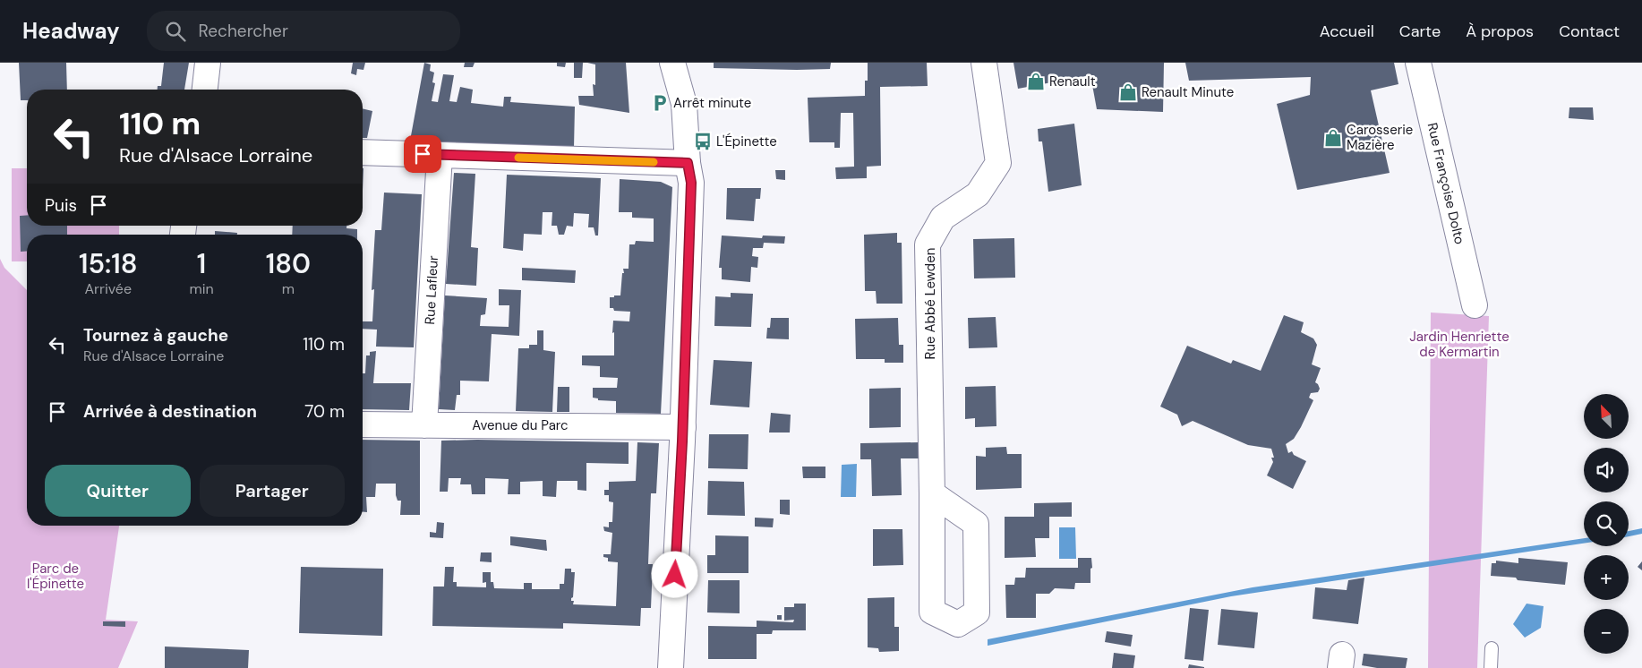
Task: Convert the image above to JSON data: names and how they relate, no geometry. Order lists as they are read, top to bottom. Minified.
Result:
{"streets":{"street":["Rue Françoise Dolto","Rue Lafleur","Rue Abbé Lewden","Avenue du Parc"]},"crossings":[["Rue Lafleur","Avenue du Parc"]],"parks":["Jardin Henriette de Kermartin","Parc de l'Épinette"],"places":{"shop":["Renault","Renault Minute","Carosserie Mazière"],"parking":["Arrêt minute"],"bus stop":["L'Épinette"]},"north":"top left","page":{"header":"Headway","search":"Rechercher","nav":["Accueil","Carte","À propos","Contact"],"turn":["110 m","Rue d'Alsace Lorraine"],"then":"Puis","eta":["15:18","Arrivée","1","min","180","m"],"list":[{"name":"Tournez à gauche","note":"Rue d'Alsace Lorraine","value":"110 m"},{"name":"Arrivée à destination","value":"70 m"}],"map_buttons":["+","−"],"buttons":["Quitter","Partager"]}}
